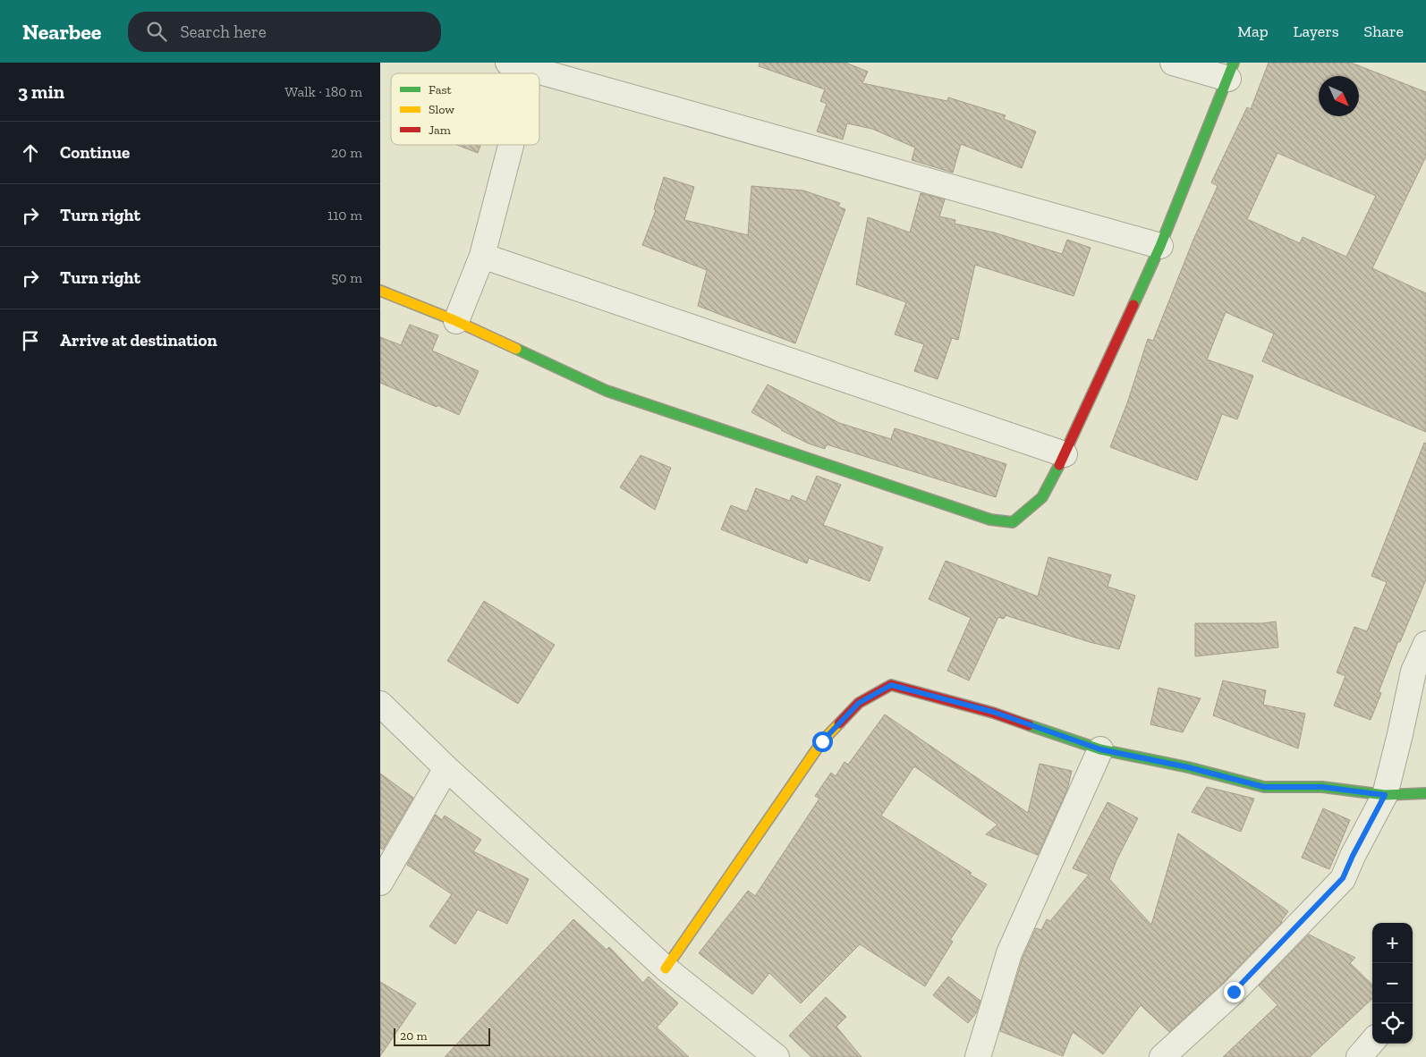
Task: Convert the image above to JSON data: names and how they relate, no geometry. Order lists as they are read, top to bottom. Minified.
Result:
{"legend":["Fast","Slow","Jam"],"scale_bar":"20 m","north":"bottom right","page":{"header":"Nearbee","search":"Search here","nav":["Map","Layers","Share"],"heading":["3 min","Walk · 180 m"],"list":[["Continue","20 m"],["Turn right","110 m"],["Turn right","50 m"],"Arrive at destination"],"map_buttons":["+","−"],"scale":"20 m"}}
